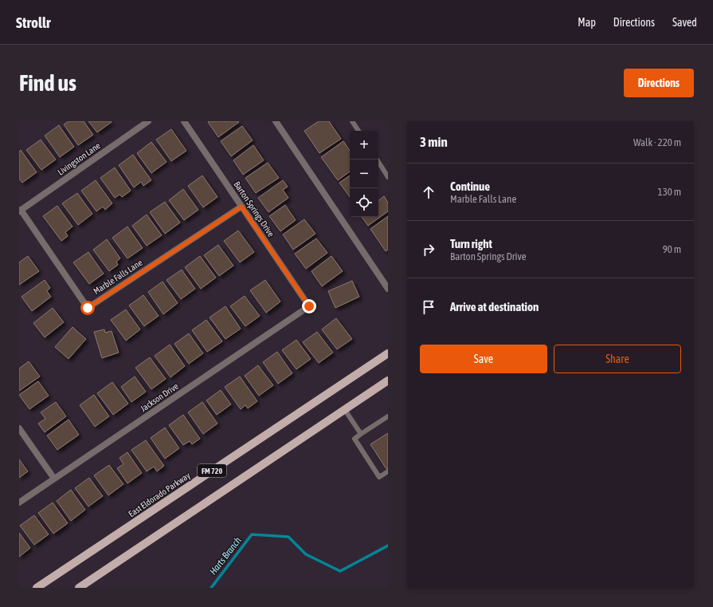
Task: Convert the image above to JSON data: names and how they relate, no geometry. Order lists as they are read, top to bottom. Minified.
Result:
{"streets":{"main road":["FM 720","East Eldorado Parkway"],"street":["Livingston Lane","Barton Springs Drive","Marble Falls Lane","Jackson Drive"]},"crossings":[["Livingston Lane","Marble Falls Lane"],["Barton Springs Drive","Marble Falls Lane"],["Barton Springs Drive","Jackson Drive"]],"water":["Harts Branch"],"page":{"header":"Strollr","nav":["Map","Directions","Saved"],"buttons":["Directions",["Save","Share"]],"title":"Find us","heading":["3 min","Walk · 220 m"],"map_buttons":["+","−"],"list":[["Continue","Marble Falls Lane","130 m"],["Turn right","Barton Springs Drive","90 m"],"Arrive at destination"]}}
